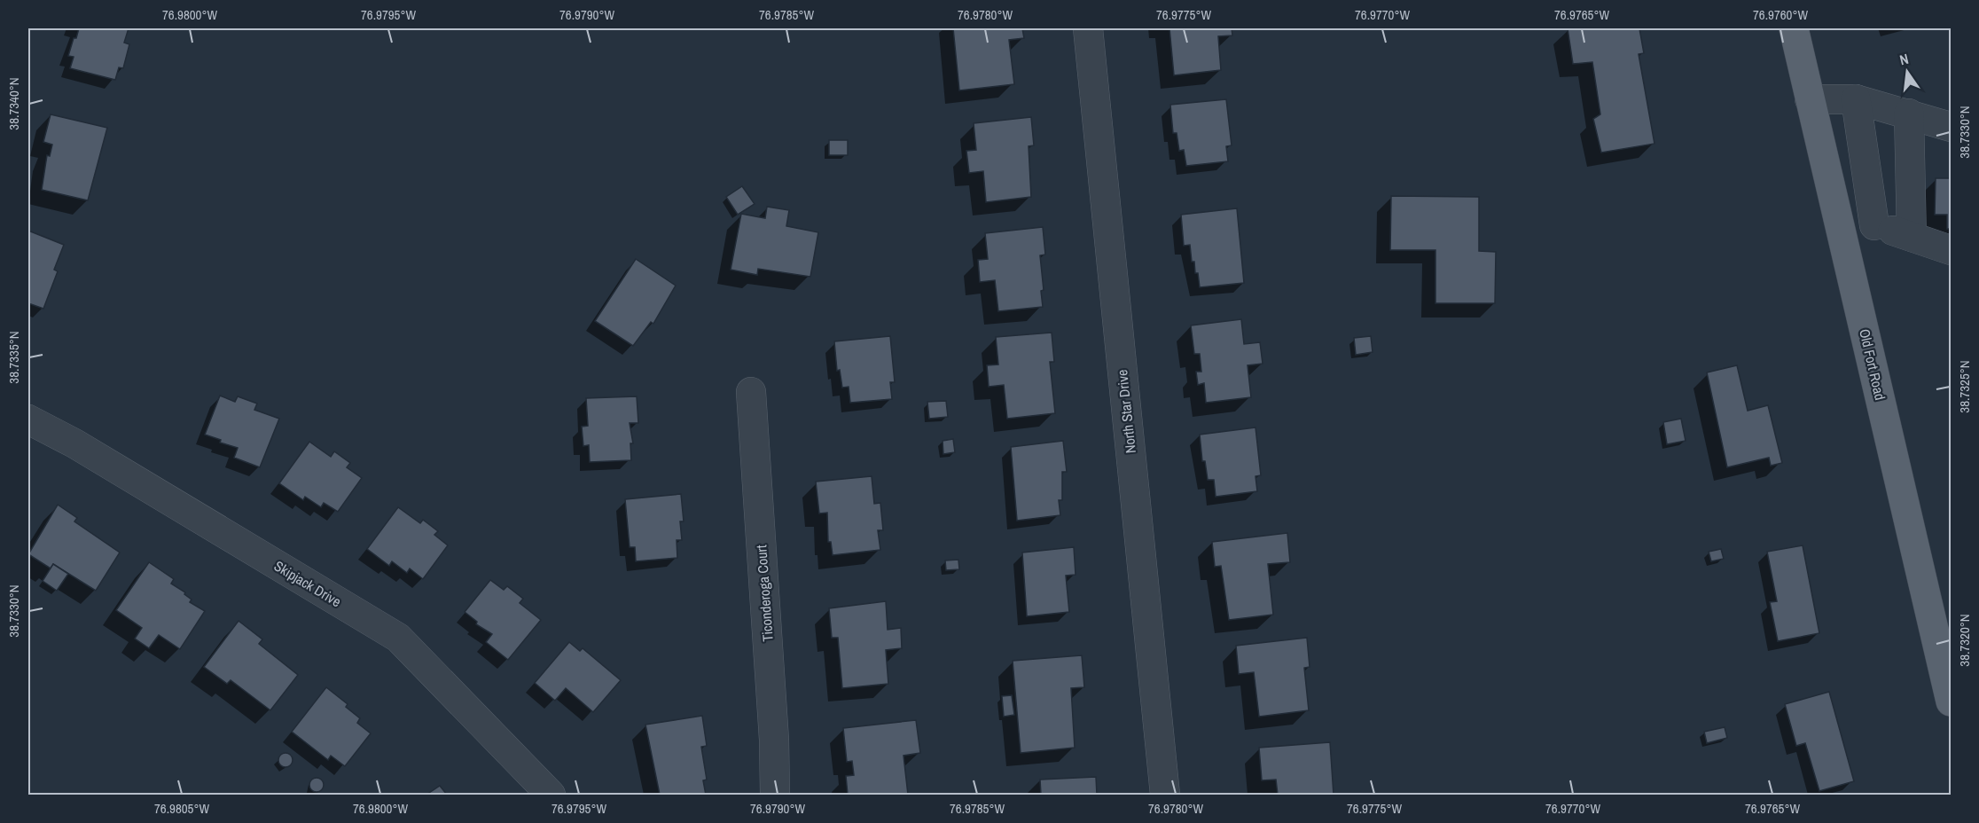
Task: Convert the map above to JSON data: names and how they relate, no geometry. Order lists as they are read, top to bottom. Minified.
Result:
{"streets":{"main road":["Old Fort Road"],"street":["North Star Drive","Skipjack Drive","Ticonderoga Court"]},"north":"top","coordinates":["76.9800°W","76.9795°W","76.9790°W","76.9785°W","76.9780°W","76.9775°W","76.9770°W","76.9765°W","76.9760°W","38.7340°N","38.7330°N","38.7335°N","38.7325°N","38.7320°N","76.9805°W"]}
